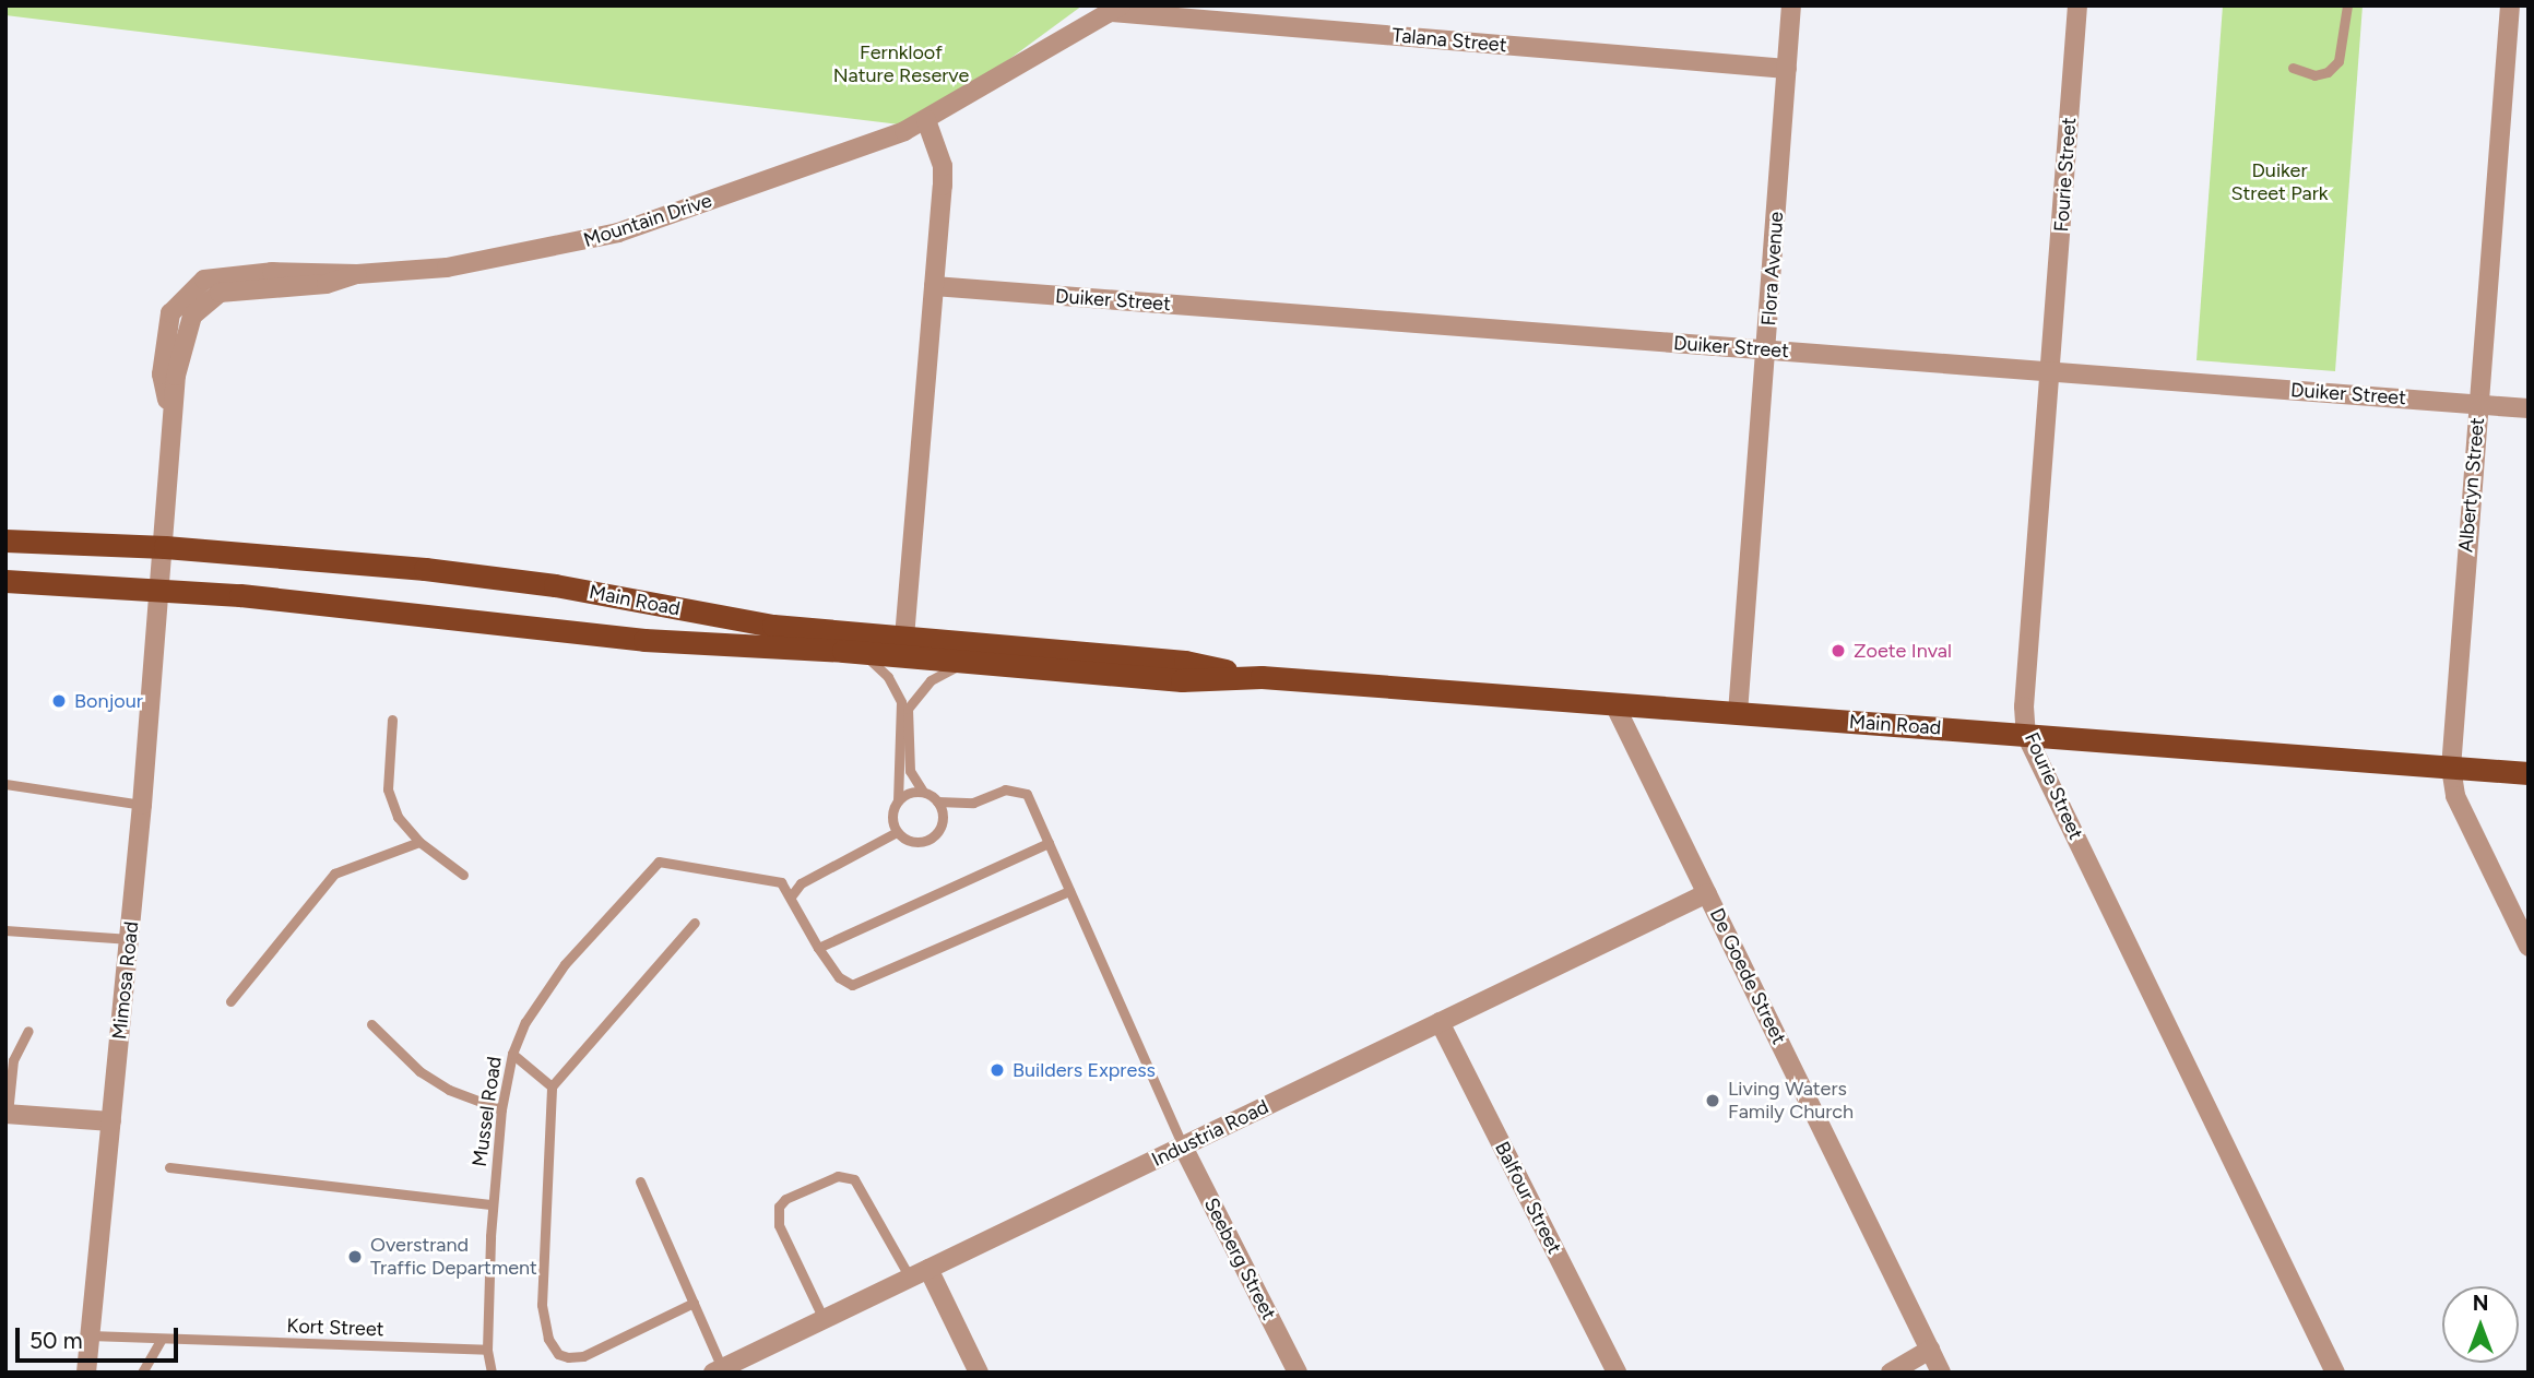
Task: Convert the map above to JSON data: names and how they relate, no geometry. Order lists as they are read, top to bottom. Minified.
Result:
{"streets":{"main road":["Main Road"],"street":["Talana Street","Fourie Street","Mountain Drive","Flora Avenue","Duiker Street","Albertyn Street","De Goede Street","Mimosa Road","Industria Road","Balfour Street","Seeberg Street"],"lane":["Mussel Road","Kort Street"]},"crossings":[["Talana Street","Mountain Drive"],["Talana Street","Flora Avenue"],["Fourie Street","Duiker Street"],["Fourie Street","Main Road"],["Mountain Drive","Main Road"],["Mountain Drive","Mimosa Road"],["Flora Avenue","Duiker Street"],["Flora Avenue","Main Road"],["Duiker Street","Albertyn Street"],["Albertyn Street","Main Road"],["Main Road","De Goede Street"],["Main Road","Mimosa Road"],["De Goede Street","Industria Road"],["Mimosa Road","Kort Street"],["Mussel Road","Kort Street"],["Industria Road","Balfour Street"],["Industria Road","Seeberg Street"]],"parks":["Fernkloof Nature Reserve","Duiker Street Park"],"places":["Zoete Inval","Bonjour","Builders Express","Living Waters Family Church","Overstrand Traffic Department"],"scale_bar":"50 m","north":"top"}
